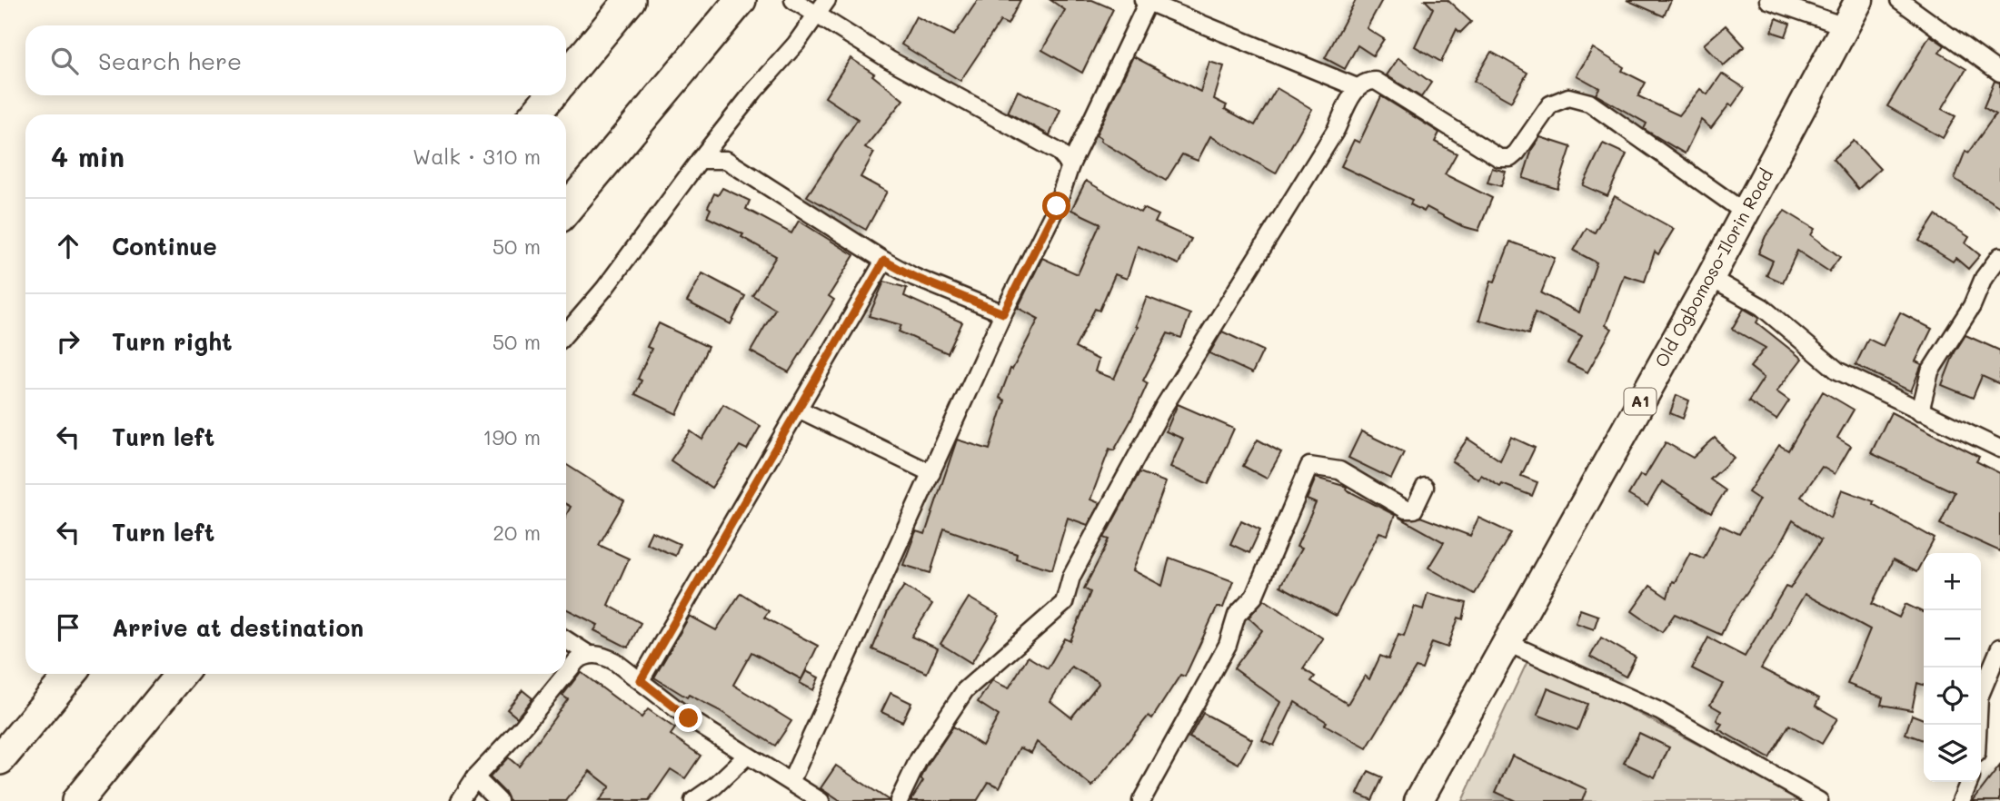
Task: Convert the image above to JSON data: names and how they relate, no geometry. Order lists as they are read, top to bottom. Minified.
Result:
{"streets":{"highway":["Old Ogbomoso-Ilorin Road","A1"]},"page":{"search":"Search here","heading":["4 min","Walk · 310 m"],"list":[["Continue","50 m"],["Turn right","50 m"],["Turn left","190 m"],["Turn left","20 m"],"Arrive at destination"],"map_buttons":["+","−"]}}
